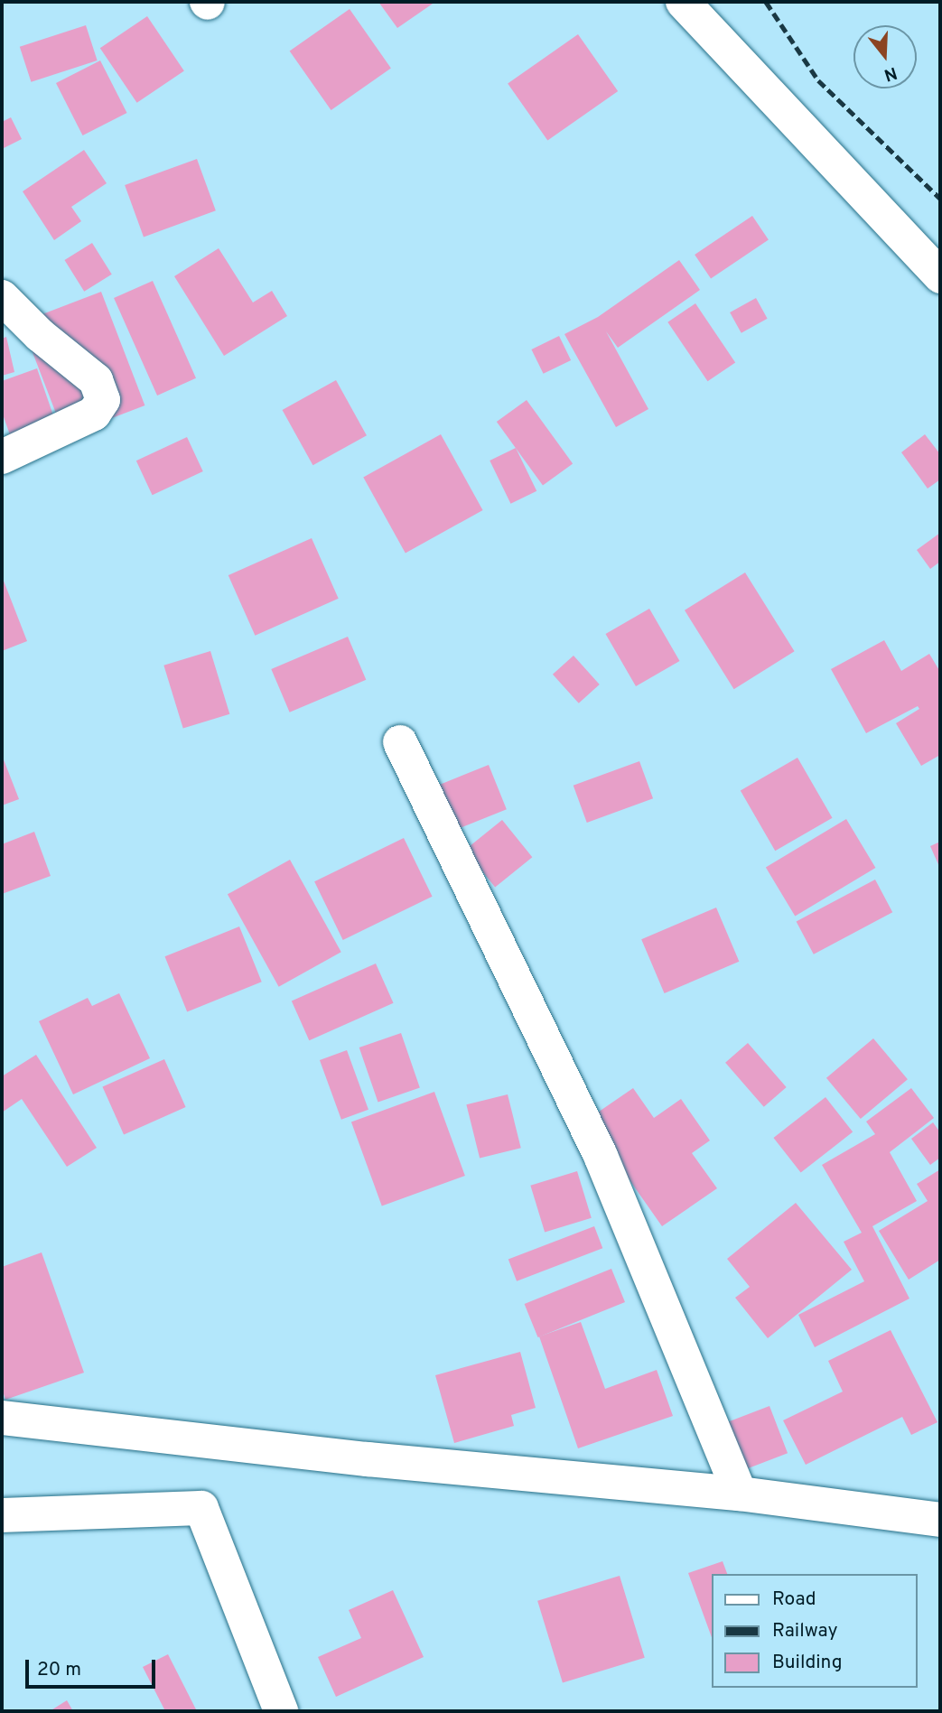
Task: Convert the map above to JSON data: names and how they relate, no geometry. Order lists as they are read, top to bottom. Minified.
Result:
{"legend":["Road","Railway","Building"],"scale_bar":"20 m","north":"bottom"}
